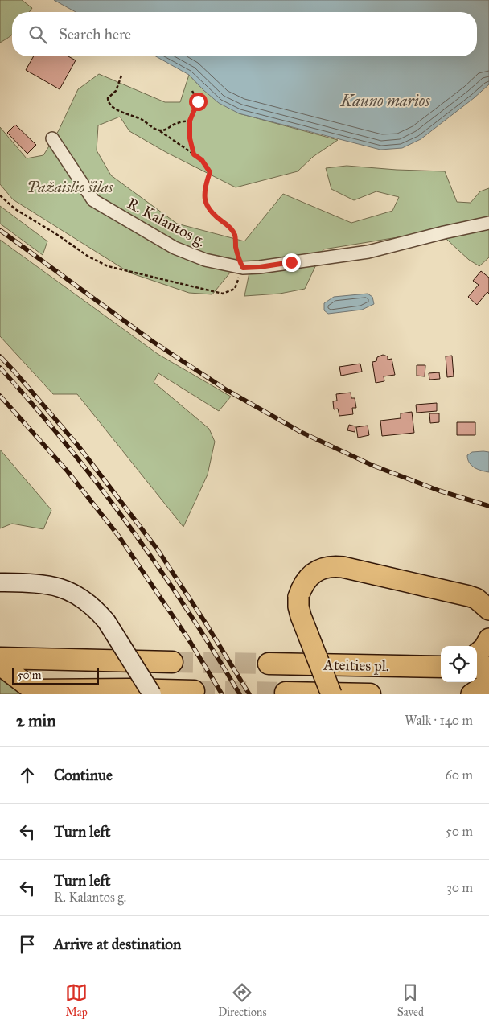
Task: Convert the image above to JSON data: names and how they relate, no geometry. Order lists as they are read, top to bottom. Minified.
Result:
{"streets":{"highway":["Ateities pl."],"street":["R. Kalantos g."]},"water":["Kauno marios"],"parks":["Pažaislio šilas"],"scale_bar":"50 m","page":{"search":"Search here","scale":"50 m","heading":["2 min","Walk · 140 m"],"list":[["Continue","60 m"],["Turn left","50 m"],["Turn left","R. Kalantos g.","30 m"],"Arrive at destination"],"nav":["Map","Directions","Saved"]}}
